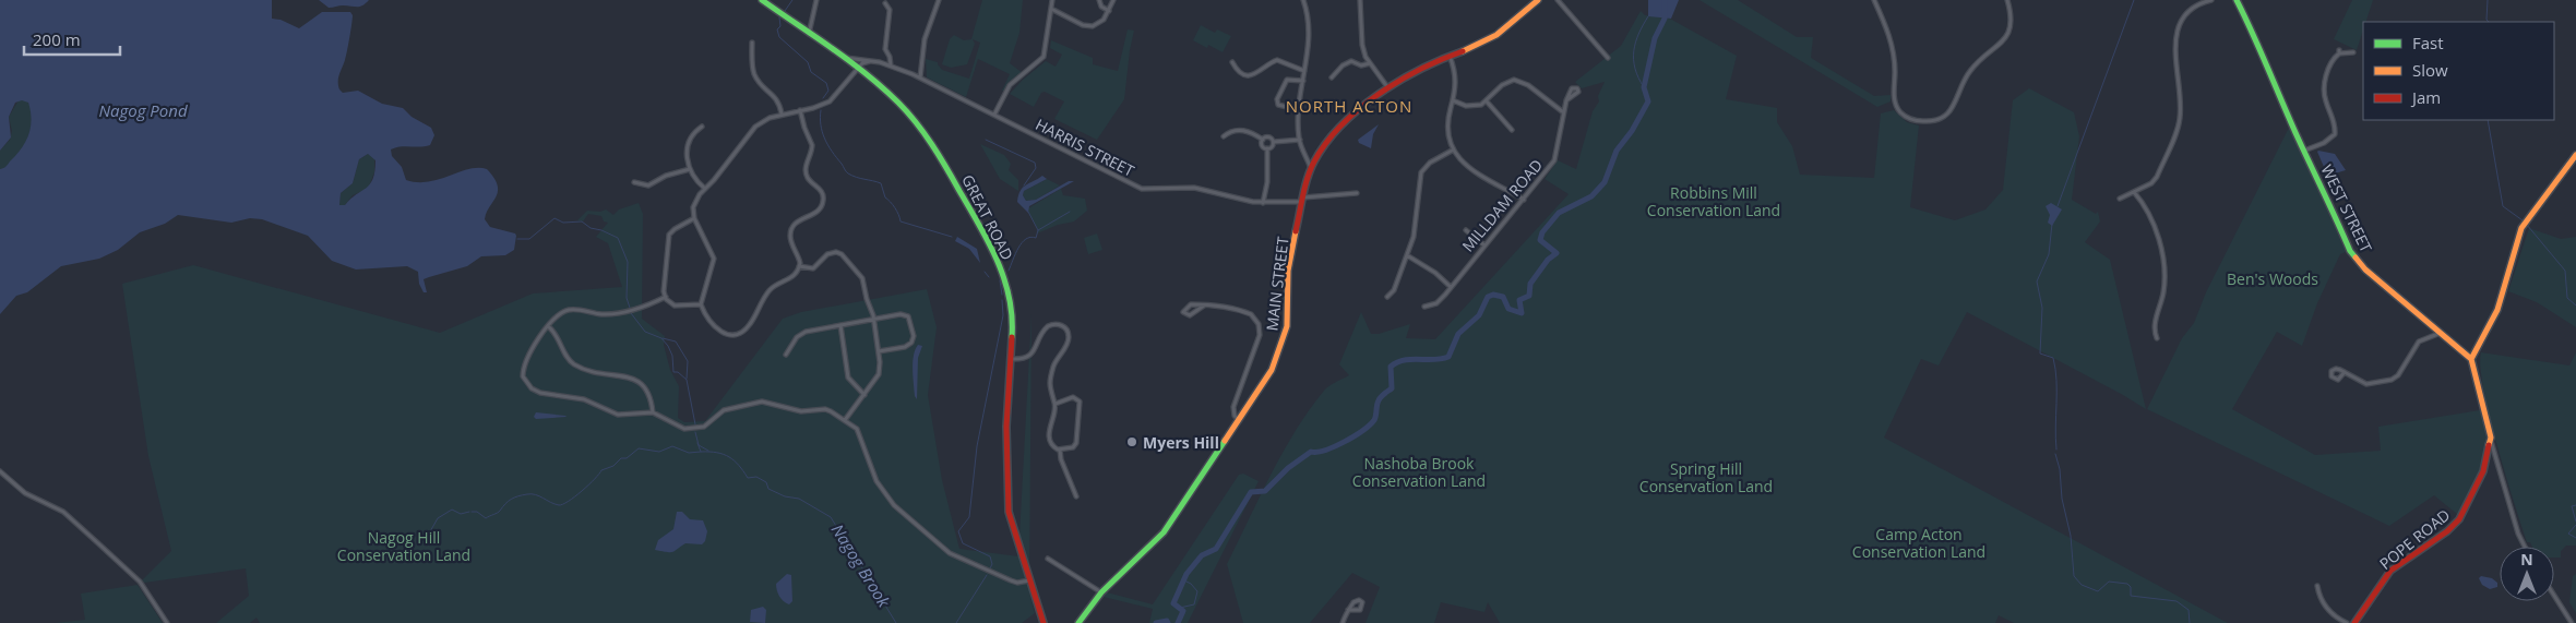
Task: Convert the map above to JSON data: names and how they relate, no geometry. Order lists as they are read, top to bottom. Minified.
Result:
{"streets":{"main road":["WEST STREET","GREAT ROAD","MAIN STREET","POPE ROAD"],"street":["HARRIS STREET","MILLDAM ROAD"]},"crossings":[["HARRIS STREET","GREAT ROAD"],["HARRIS STREET","MAIN STREET"]],"districts":["NORTH ACTON"],"water":["Nagog Pond","Nagog Brook"],"parks":["Robbins Mill Conservation Land","Ben's Woods","Nashoba Brook Conservation Land","Spring Hill Conservation Land","Camp Acton Conservation Land","Nagog Hill Conservation Land"],"places":["Myers Hill"],"legend":["Fast","Slow","Jam"],"scale_bar":"200 m","north":"top"}
